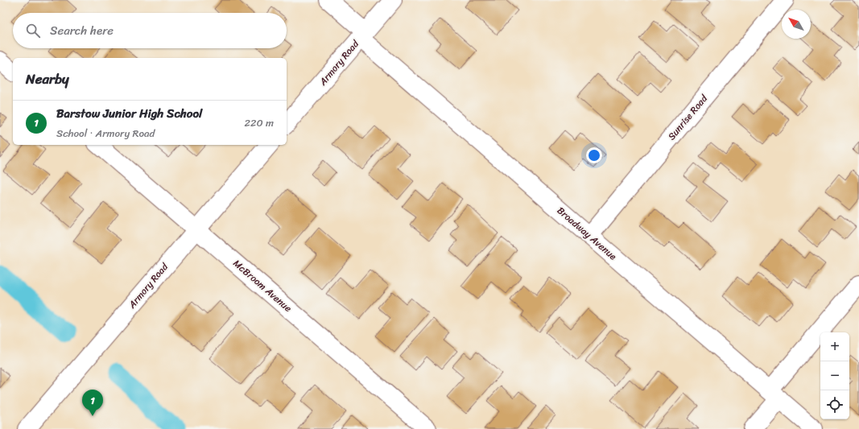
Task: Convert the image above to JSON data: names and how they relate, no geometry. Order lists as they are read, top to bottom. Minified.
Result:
{"streets":{"street":["Armory Road","Sunrise Road","Broadway Avenue","McBroom Avenue"]},"crossings":[["Armory Road","Broadway Avenue"],["Armory Road","McBroom Avenue"],["Sunrise Road","Broadway Avenue"]],"north":"top left","page":{"search":"Search here","heading":"Nearby","list":[{"mark":"1","name":"Barstow Junior High School","note":"School · Armory Road","value":"220 m"}],"map_buttons":["+","−"],"pins":"1"}}
